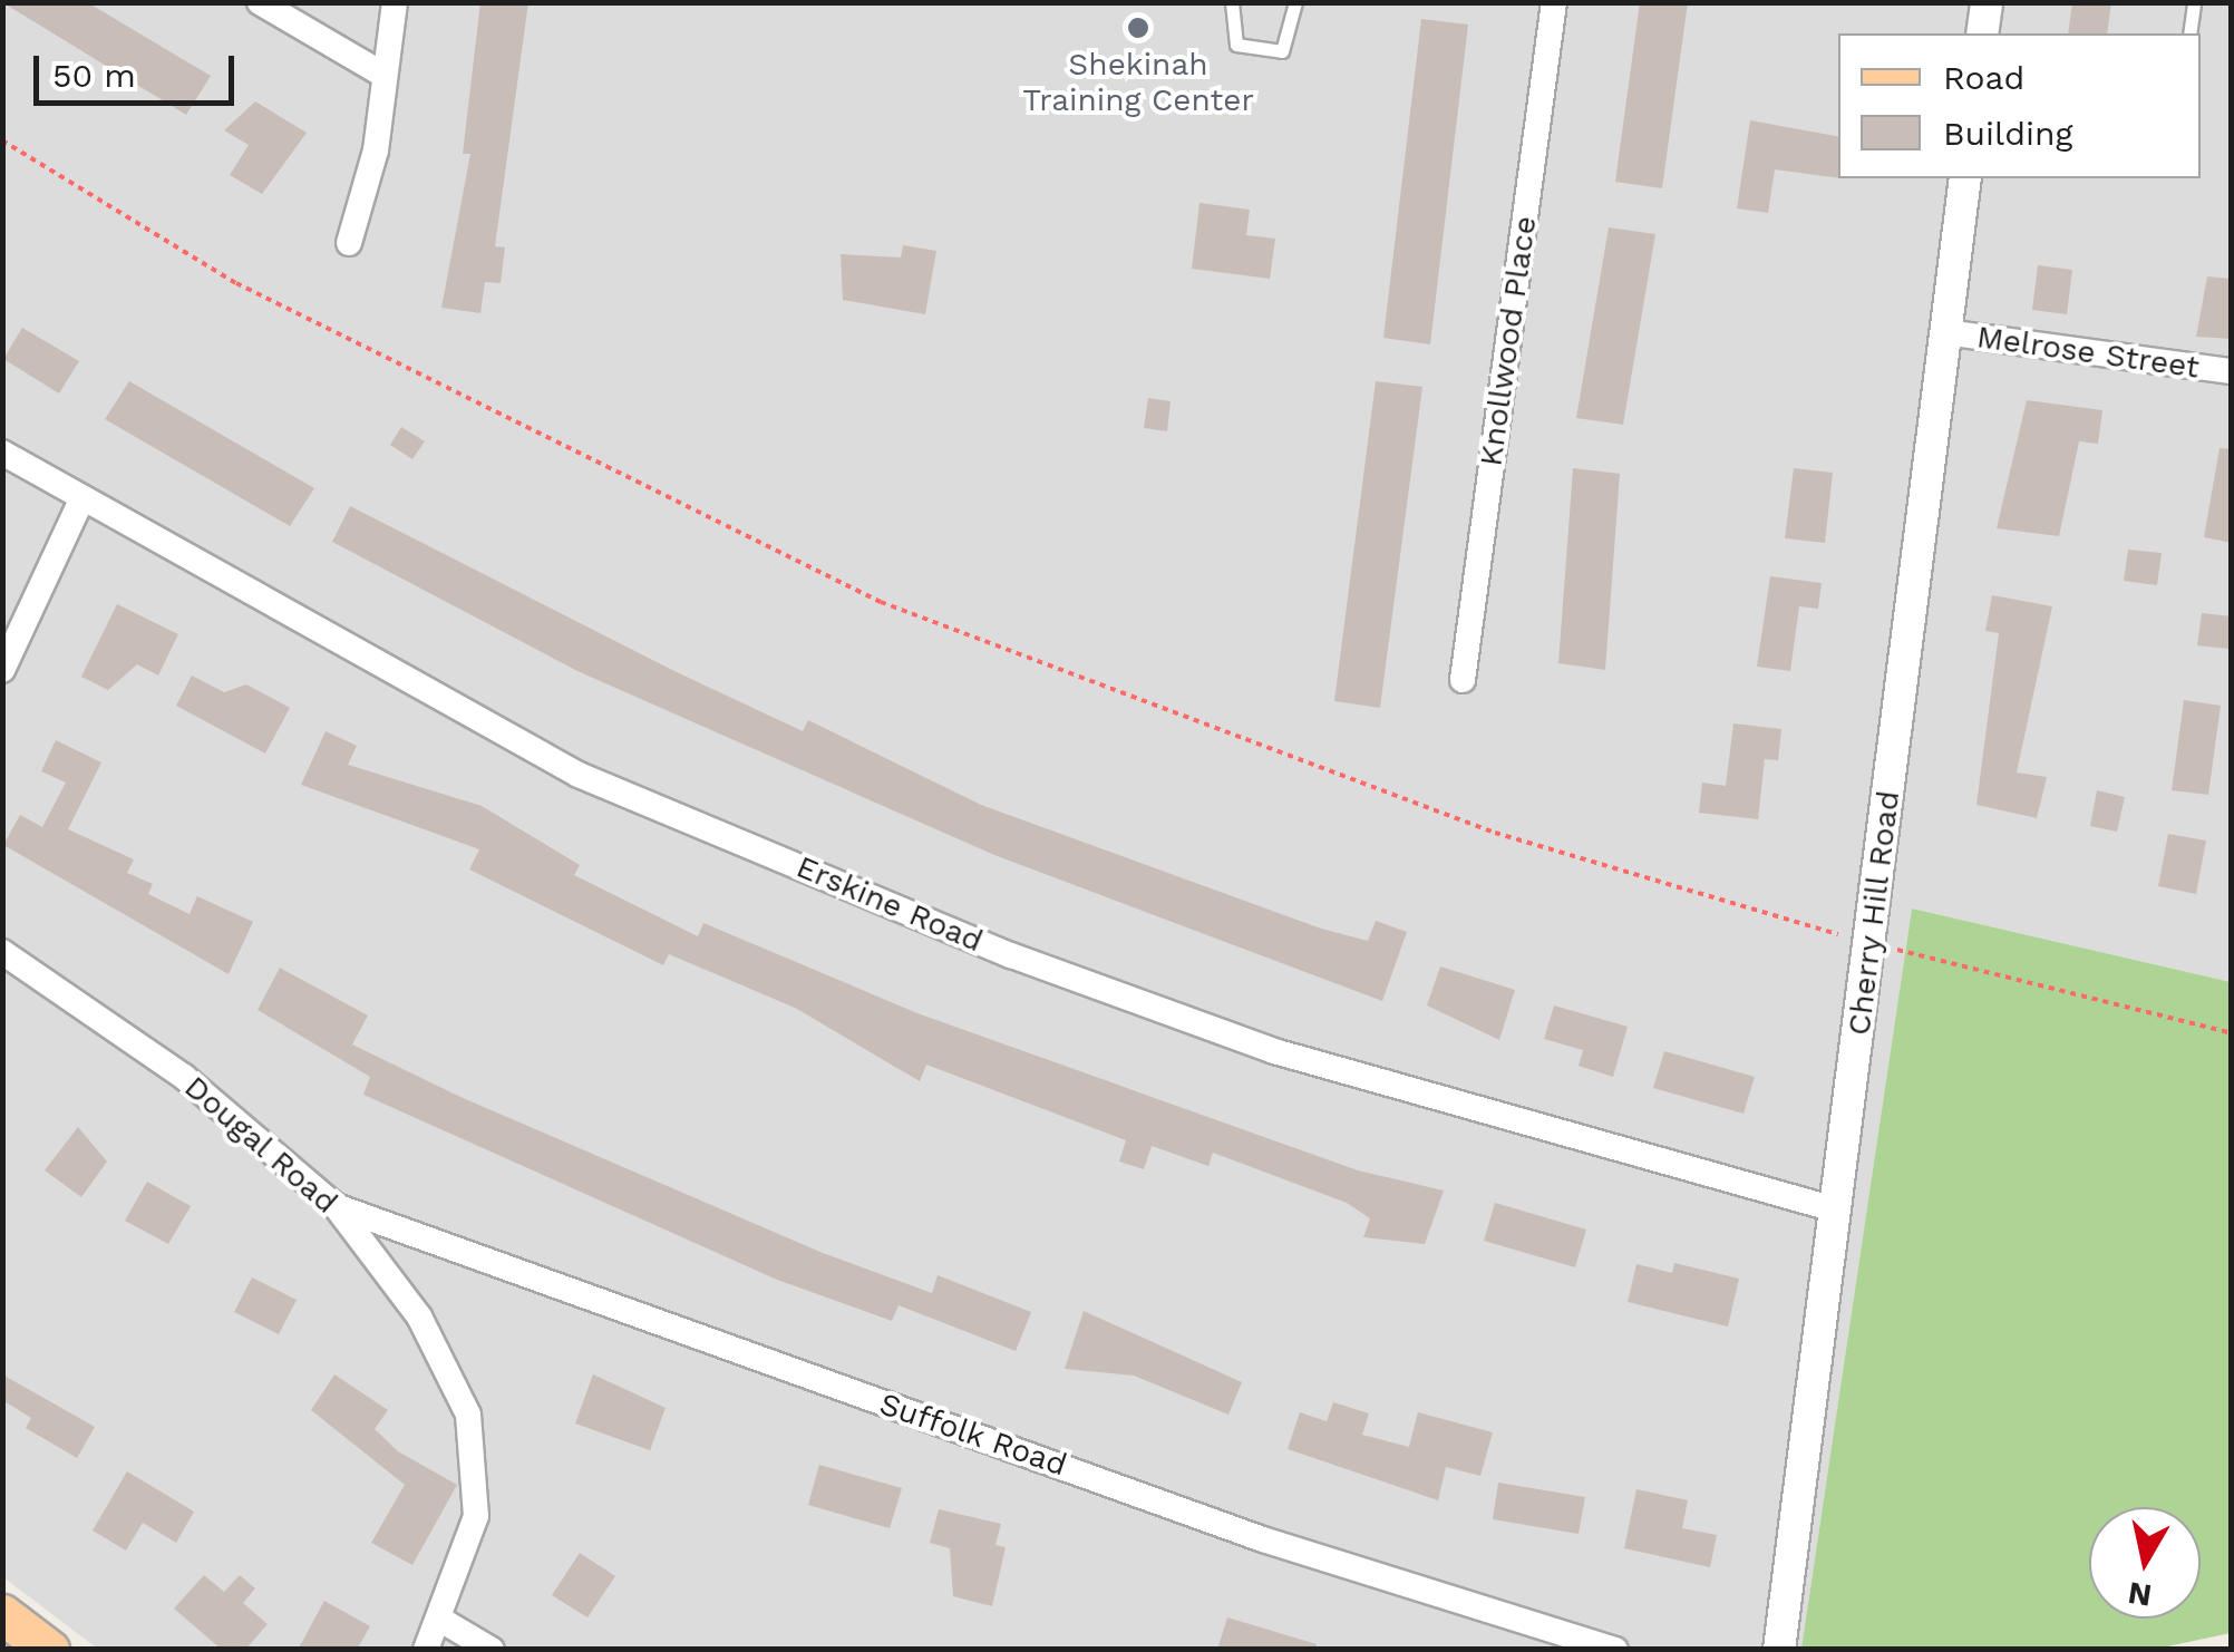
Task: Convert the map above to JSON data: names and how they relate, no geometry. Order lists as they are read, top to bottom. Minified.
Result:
{"streets":{"street":["Knollwood Place","Melrose Street","Erskine Road","Cherry Hill Road","Dougal Road","Suffolk Road"]},"crossings":[["Melrose Street","Cherry Hill Road"],["Erskine Road","Cherry Hill Road"],["Dougal Road","Suffolk Road"]],"places":["Shekinah Training Center"],"legend":["Road","Building"],"scale_bar":"50 m","north":"bottom"}
